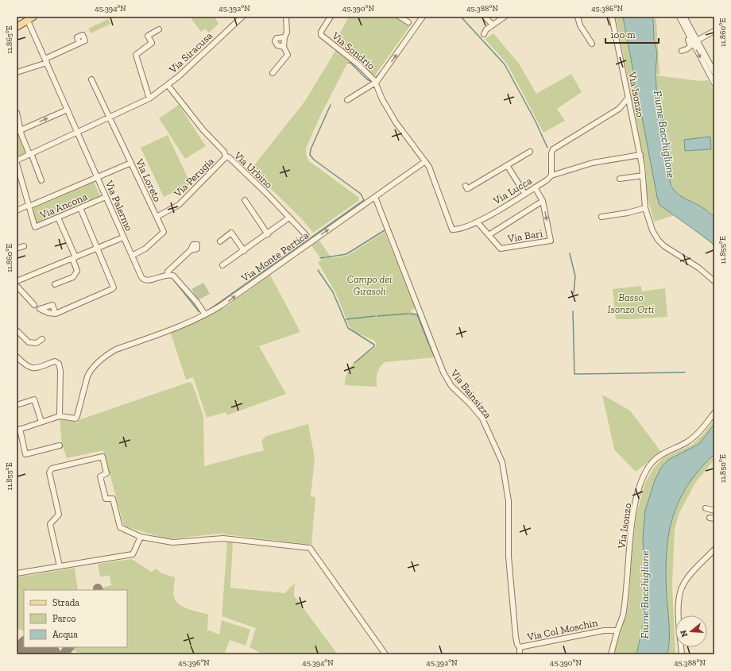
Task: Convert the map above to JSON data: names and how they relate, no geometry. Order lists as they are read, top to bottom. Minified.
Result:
{"streets":{"street":["Via Sondrio","Via Siracusa","Via Isonzo","Via Urbino","Via Perugia","Via Loreto","Via Lucca","Via Ancona","Via Palermo","Via Bari","Via Monte Pertica","Via Bainsizza","Via Col Moschin"]},"crossings":[["Via Siracusa","Via Urbino"],["Via Siracusa","Via Loreto"],["Via Siracusa","Via Palermo"],["Via Isonzo","Via Lucca"],["Via Isonzo","Via Col Moschin"],["Via Urbino","Via Perugia"],["Via Perugia","Via Loreto"],["Via Loreto","Via Palermo"],["Via Lucca","Via Bari"],["Via Lucca","Via Monte Pertica"],["Via Ancona","Via Palermo"],["Via Monte Pertica","Via Bainsizza"],["Via Bainsizza","Via Col Moschin"]],"water":["Fiume Bacchiglione"],"parks":["Campo dei Girasoli","Basso Isonzo Orti"],"legend":["Strada","Parco","Acqua"],"scale_bar":"100 m","north":"left","coordinates":["45.394°N","45.392°N","45.390°N","45.388°N","45.386°N","11.860°E","11.865°E","11.855°E","11.850°E","45.396°N"]}
